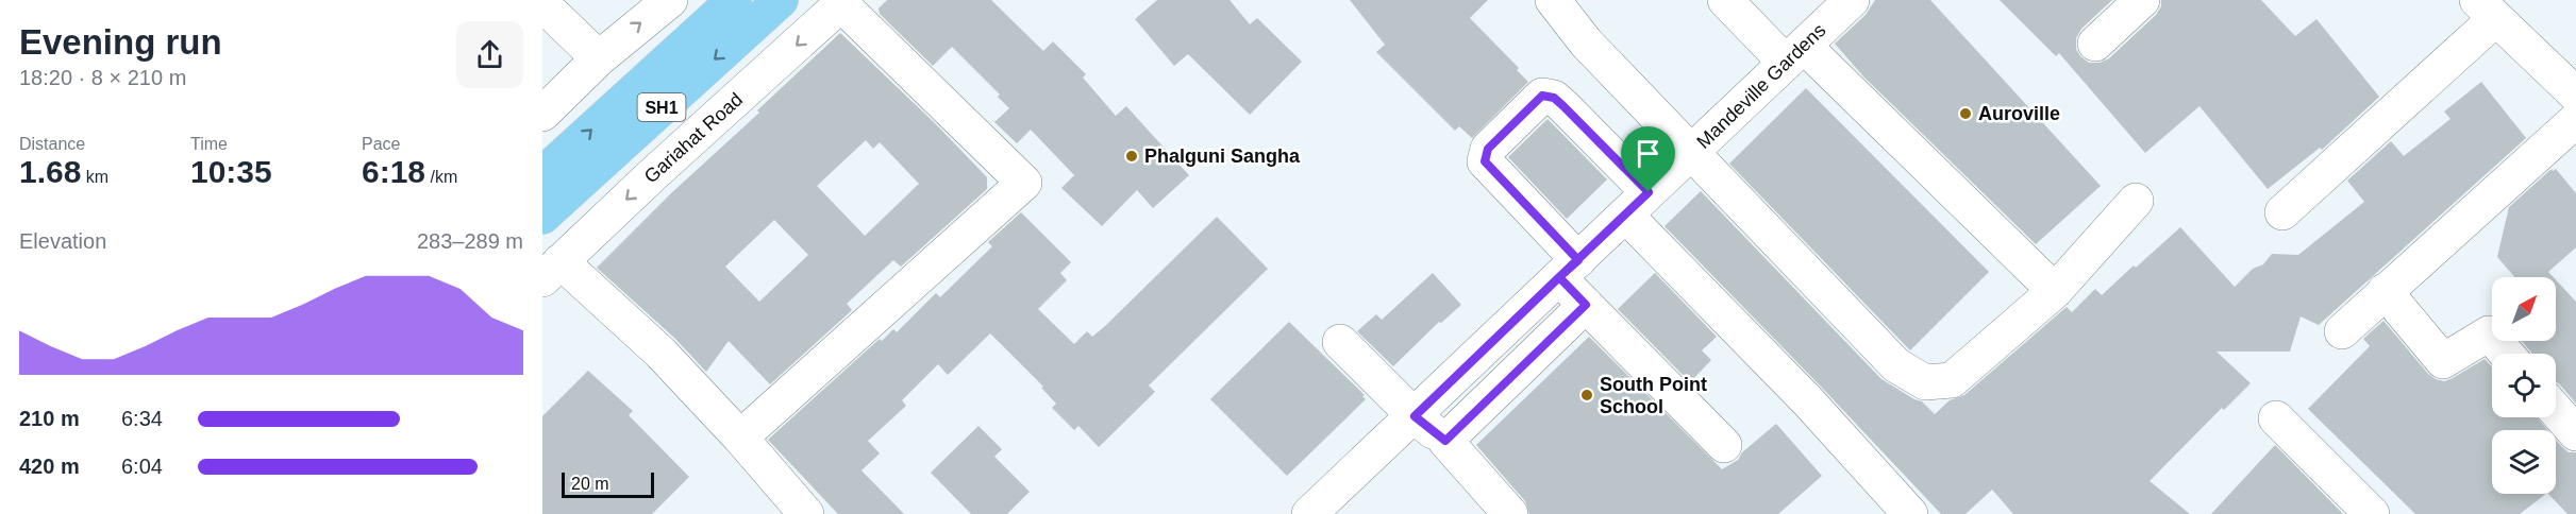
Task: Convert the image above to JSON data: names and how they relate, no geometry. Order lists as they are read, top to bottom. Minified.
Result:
{"streets":{"main road":["SH1"],"street":["Mandeville Gardens","Gariahat Road"]},"places":["Auroville","Phalguni Sangha","South Point School"],"scale_bar":"20 m","north":"top right","page":{"heading":["Evening run","18:20 · 8 × 210 m"],"stats":[["Distance","1.68 km"],["Time","10:35"],["Pace","6:18 /km"]],"chart":["Elevation","283–289 m"],"list":[{"name":"210 m","note":"6:34"},{"name":"420 m","note":"6:04"}],"scale":"20 m"}}
